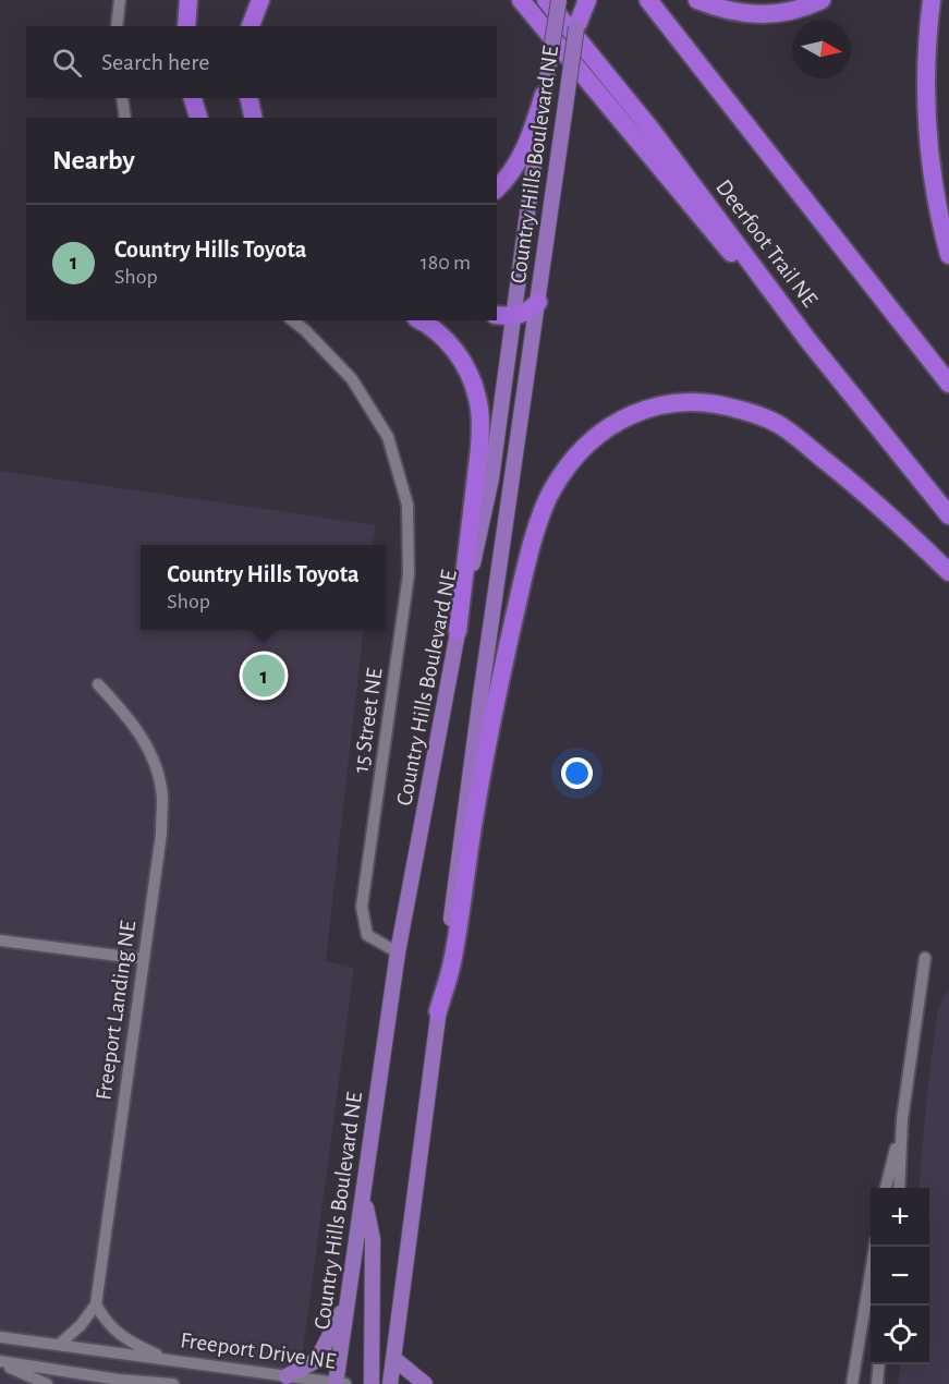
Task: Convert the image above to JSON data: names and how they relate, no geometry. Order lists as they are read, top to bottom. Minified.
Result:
{"streets":{"highway":["Deerfoot Trail NE"],"main road":["Country Hills Boulevard NE"],"street":["15 Street NE","Freeport Landing NE","Freeport Drive NE"]},"crossings":[["Country Hills Boulevard NE","15 Street NE"],["Country Hills Boulevard NE","Freeport Drive NE"],["Freeport Landing NE","Freeport Drive NE"]],"north":"right","page":{"search":"Search here","heading":"Nearby","list":[{"mark":"1","name":"Country Hills Toyota","note":"Shop","value":"180 m"}],"popup":["Country Hills Toyota","Shop"],"pins":"1","map_buttons":["+","−"]}}
